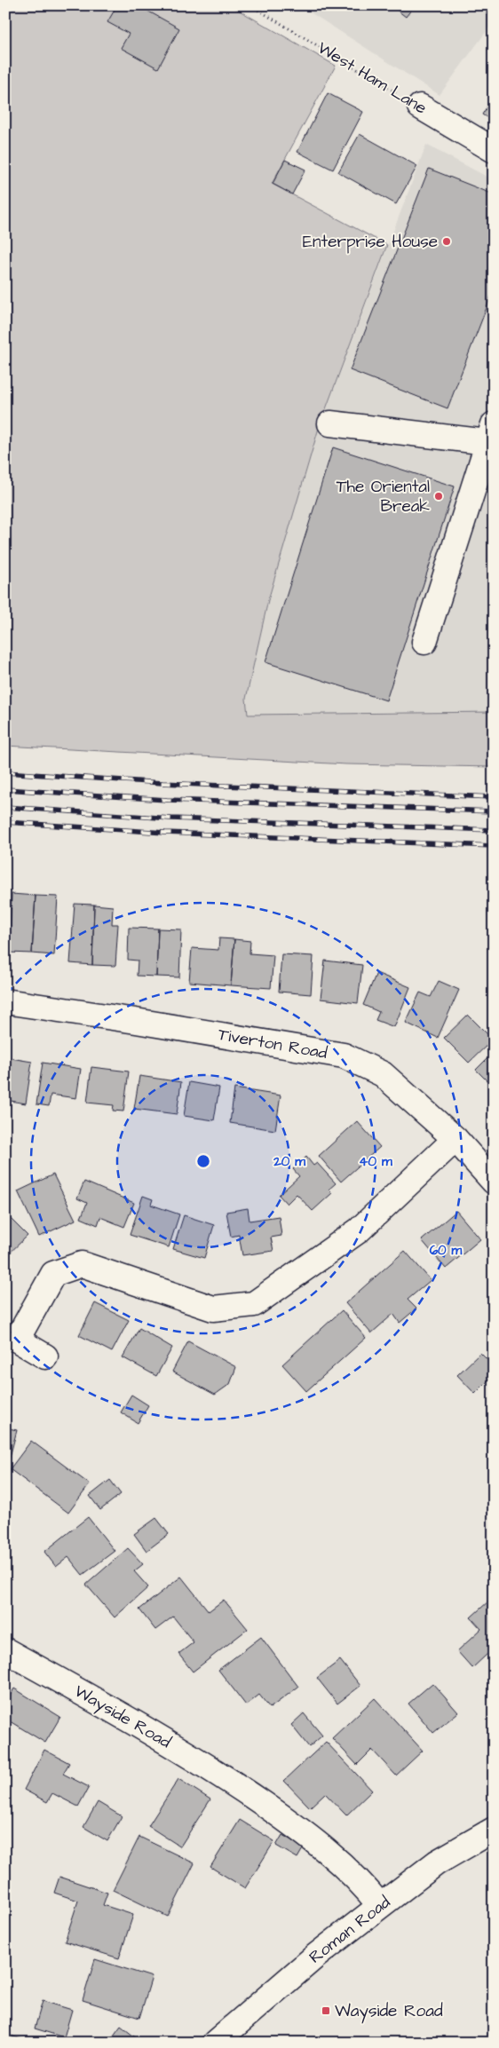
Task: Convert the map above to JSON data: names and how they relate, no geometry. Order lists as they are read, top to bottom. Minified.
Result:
{"streets":{"street":["West Ham Lane","Tiverton Road","Wayside Road","Roman Road"]},"crossings":[["Wayside Road","Roman Road"]],"places":{"other":["Enterprise House","The Oriental Break"],"transit":["Wayside Road"]},"rings":["20 m","40 m","60 m"]}
